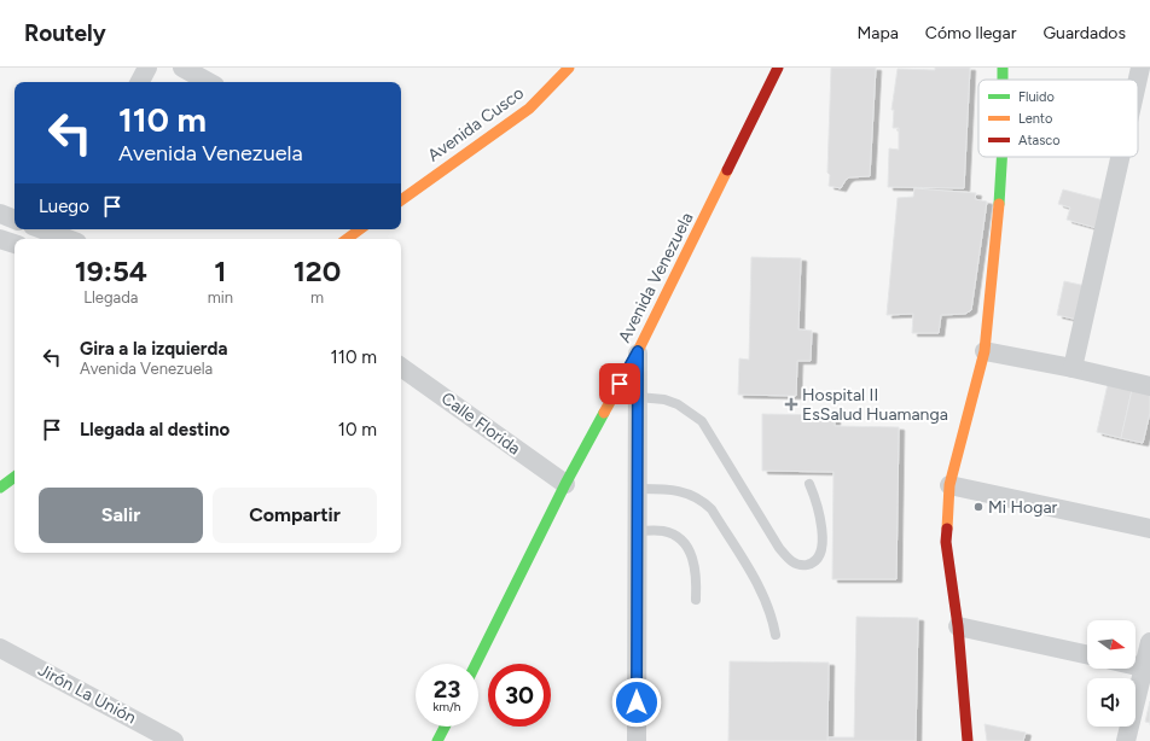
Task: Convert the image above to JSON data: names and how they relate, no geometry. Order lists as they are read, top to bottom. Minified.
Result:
{"streets":{"main road":["Avenida Cusco","Avenida Venezuela"],"street":["Calle Florida","Jirón La Unión"]},"crossings":[["Avenida Venezuela","Calle Florida"]],"places":{"health":["Hospital II EsSalud Huamanga"],"other":["Mi Hogar"]},"legend":["Fluido","Lento","Atasco"],"north":"right","page":{"header":"Routely","nav":["Mapa","Cómo llegar","Guardados"],"turn":["110 m","Avenida Venezuela"],"then":"Luego","eta":["19:54","Llegada","1","min","120","m"],"list":[{"name":"Gira a la izquierda","note":"Avenida Venezuela","value":"110 m"},{"name":"Llegada al destino","value":"10 m"}],"buttons":["Salir","Compartir"],"speed":"23 km/h","limit":"30"}}
